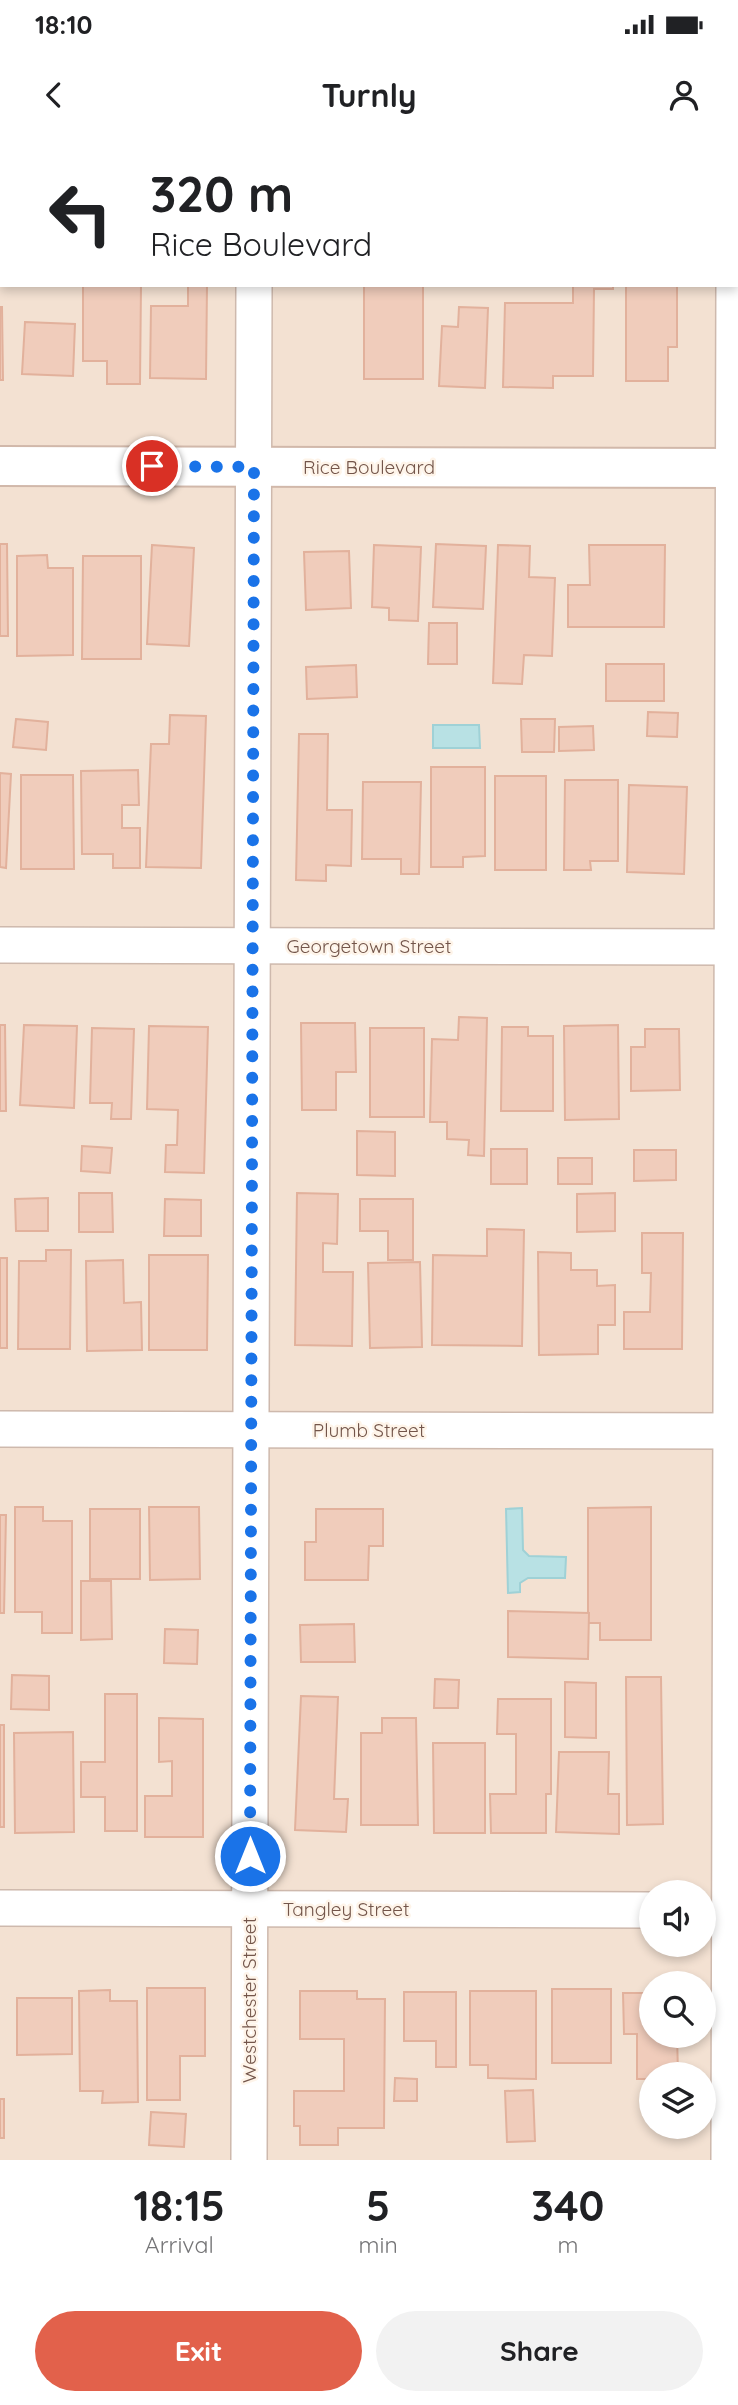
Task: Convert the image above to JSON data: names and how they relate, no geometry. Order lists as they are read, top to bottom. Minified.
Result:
{"streets":{"street":["Rice Boulevard","Georgetown Street","Plumb Street","Tangley Street","Westchester Street"]},"crossings":[["Rice Boulevard","Westchester Street"],["Georgetown Street","Westchester Street"],["Plumb Street","Westchester Street"],["Tangley Street","Westchester Street"]],"page":{"status":"18:10","header":"Turnly","turn":["320 m","Rice Boulevard"],"eta":["18:15","Arrival","5","min","340","m"],"buttons":["Exit","Share"]}}
